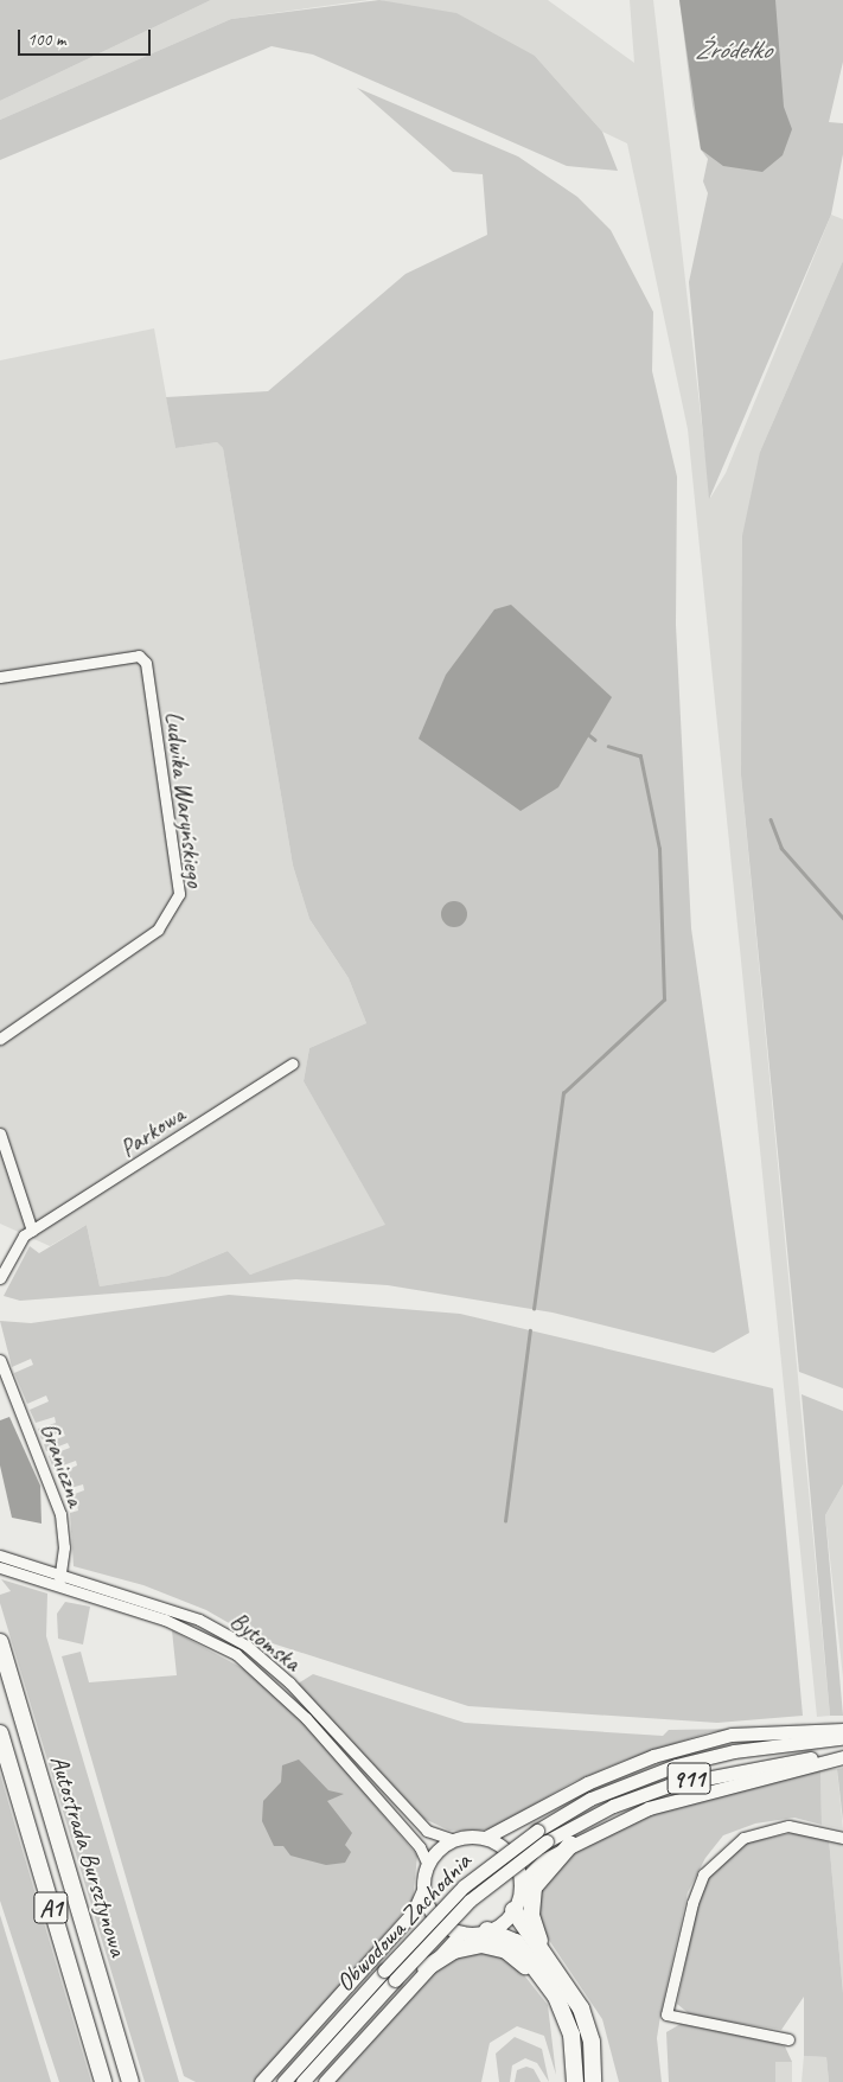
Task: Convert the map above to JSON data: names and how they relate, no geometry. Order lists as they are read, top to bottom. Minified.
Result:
{"streets":{"highway":["Autostrada Bursztynowa","A1"],"main road":["911","Obwodowa Zachodnia"],"street":["Ludwika Waryńskiego","Parkowa","Graniczna","Bytomska"]},"crossings":[["Graniczna","Bytomska"]],"water":["Źródełko"],"scale_bar":"100 m"}
